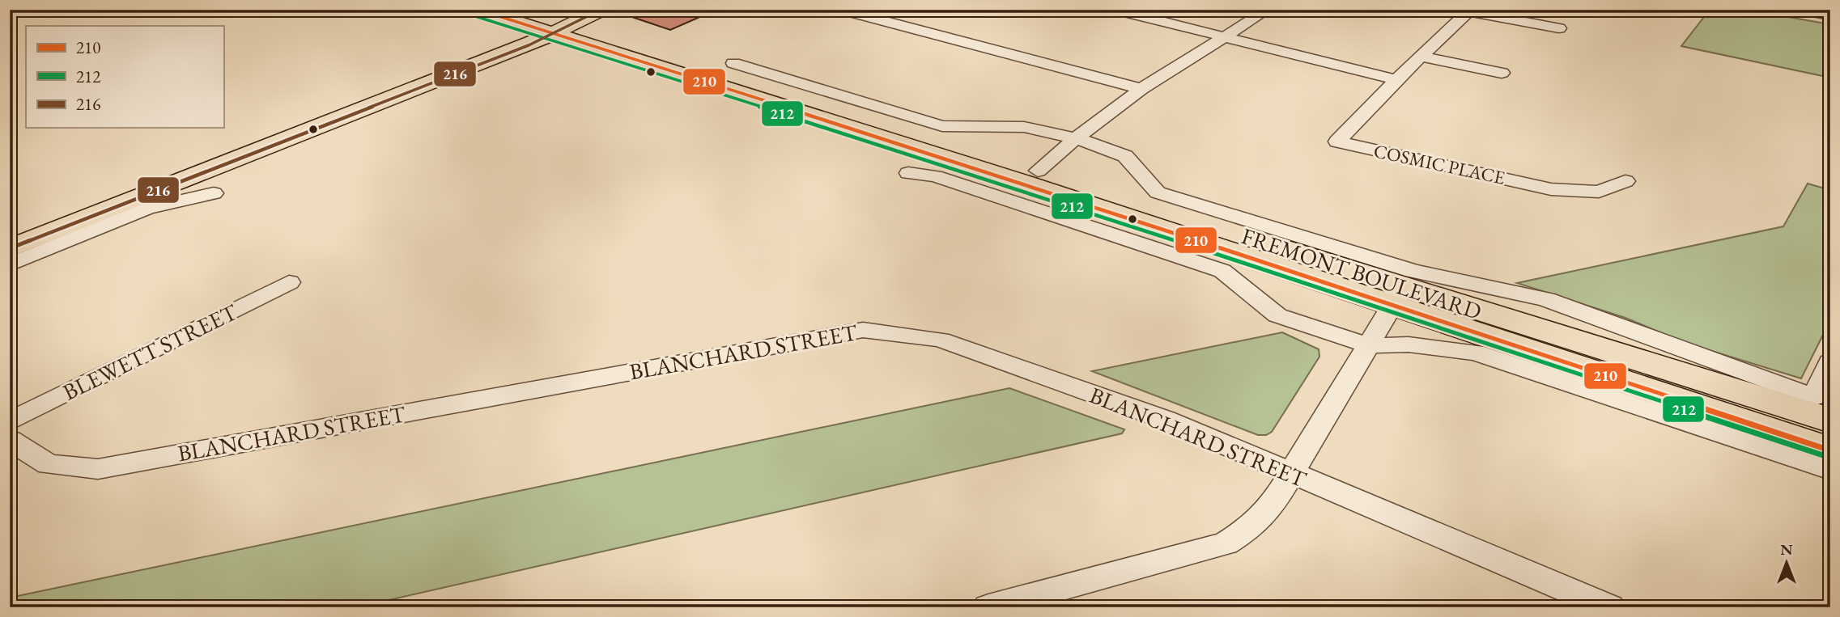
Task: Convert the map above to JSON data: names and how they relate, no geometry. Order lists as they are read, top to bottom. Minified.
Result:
{"streets":{"main road":["FREMONT BOULEVARD"],"street":["COSMIC PLACE","BLEWETT STREET","BLANCHARD STREET"]},"lines":["transit line 210","transit line 216","transit line 212"],"legend":["210","212","216"],"north":"top"}
